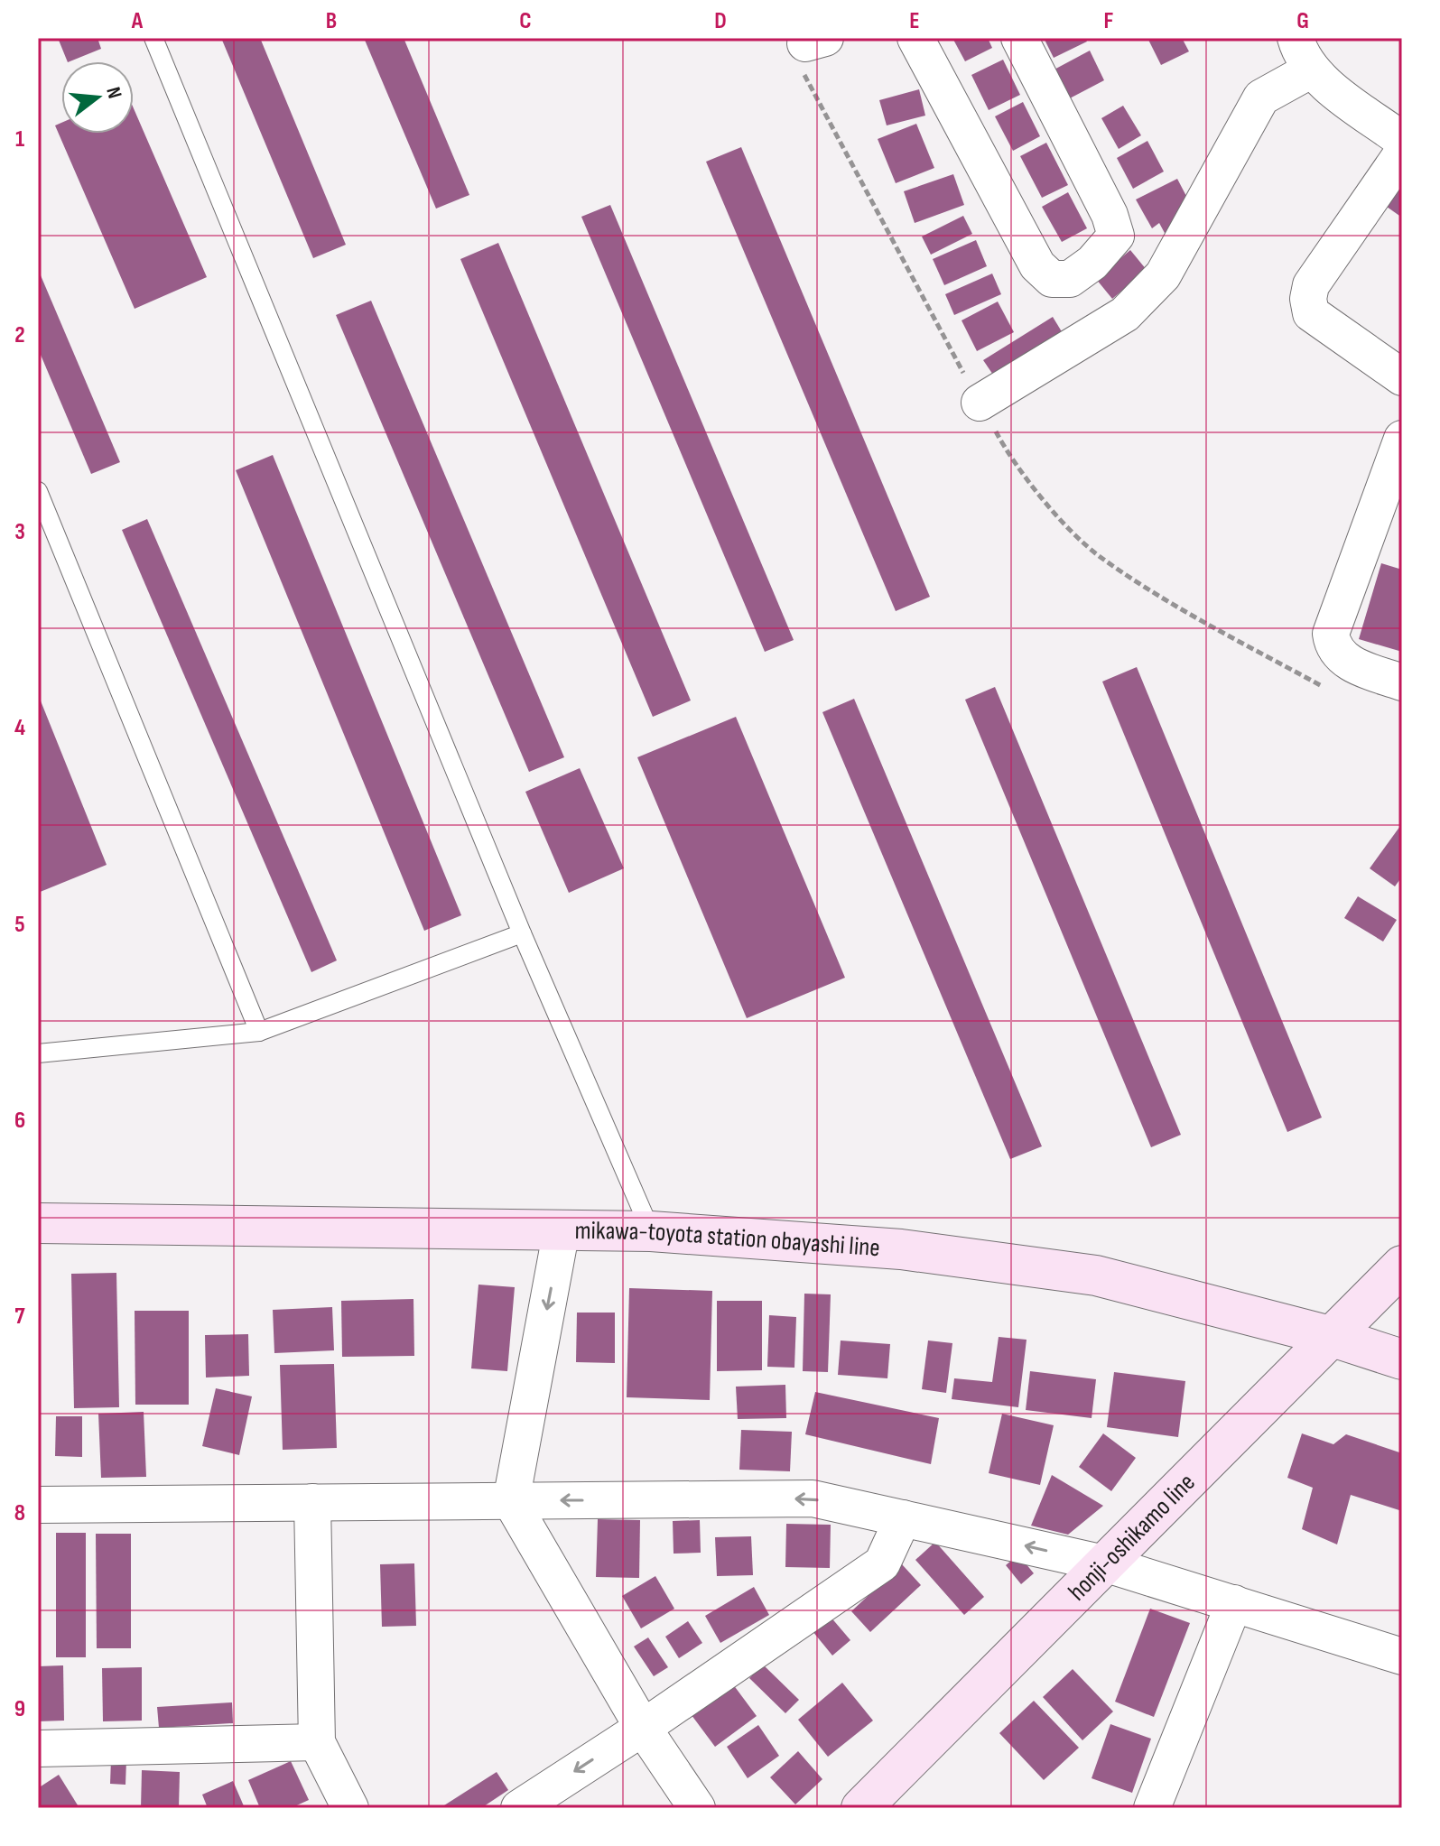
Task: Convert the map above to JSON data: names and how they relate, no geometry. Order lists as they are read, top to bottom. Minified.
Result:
{"streets":{"main road":["mikawa-toyota station obayashi line","honji-oshikamo line"]},"crossings":[["mikawa-toyota station obayashi line","honji-oshikamo line"]],"north":"right","grid":{"columns":["A","B","C","D","E","F","G"],"rows":["1","2","3","4","5","6","7","8","9"]}}
